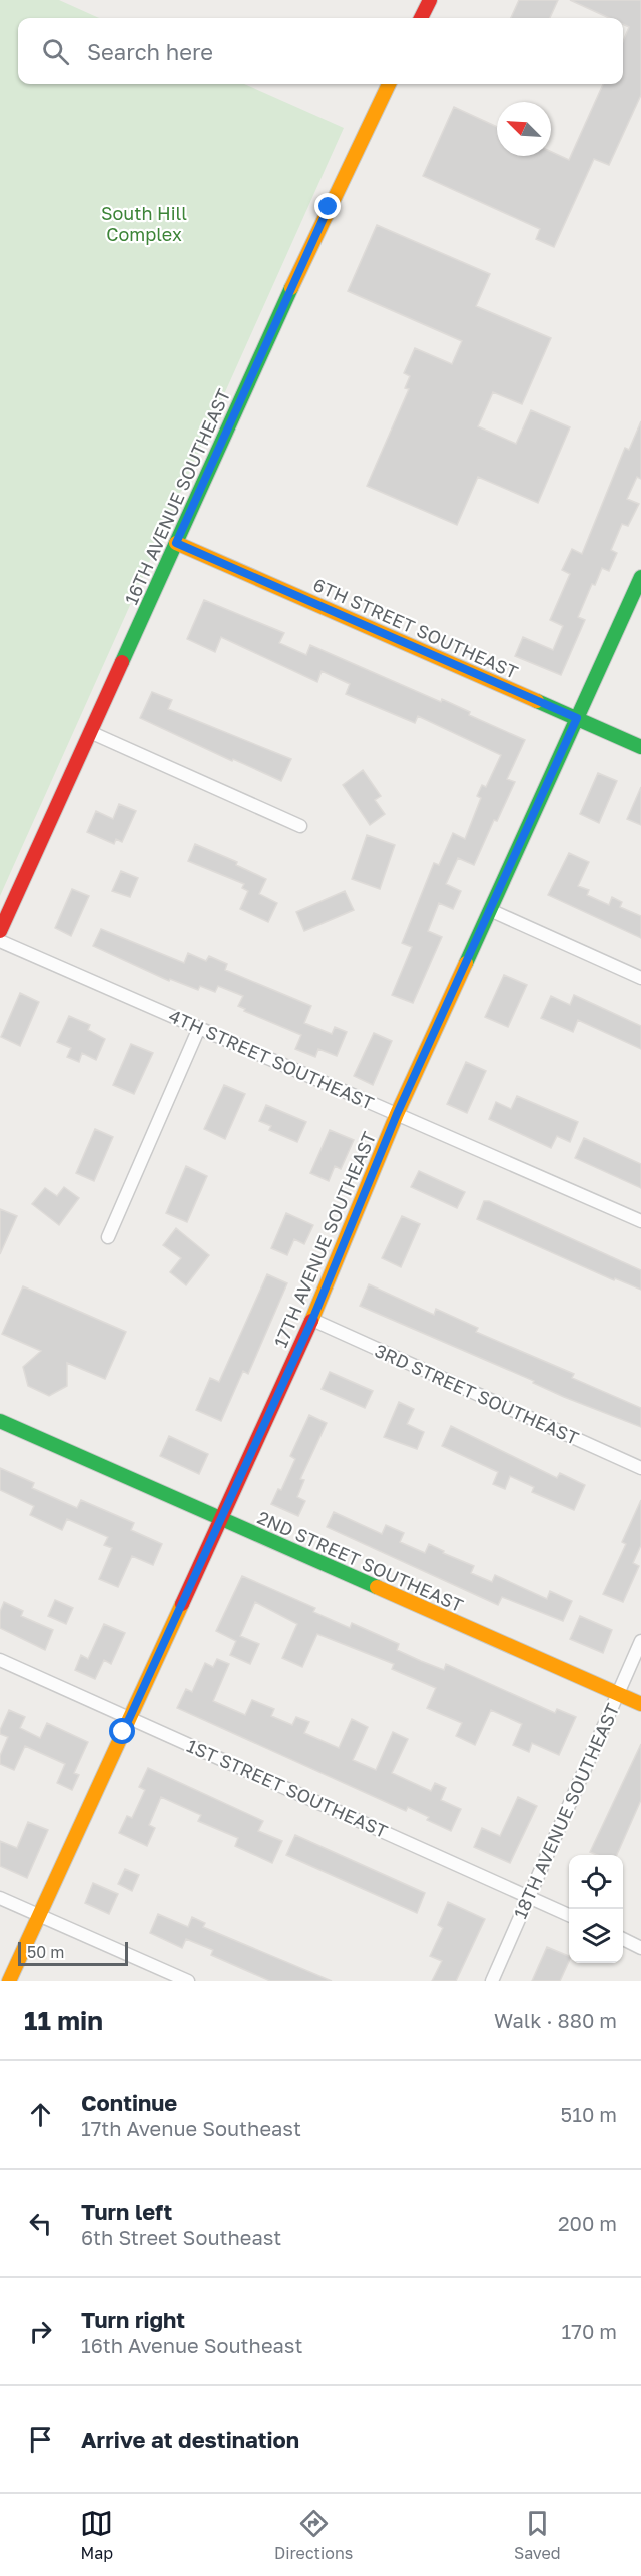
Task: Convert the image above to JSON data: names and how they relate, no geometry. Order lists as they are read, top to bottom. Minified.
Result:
{"streets":{"street":["16TH AVENUE SOUTHEAST","6TH STREET SOUTHEAST","4TH STREET SOUTHEAST","17TH AVENUE SOUTHEAST","3RD STREET SOUTHEAST","2ND STREET SOUTHEAST","1ST STREET SOUTHEAST","18TH AVENUE SOUTHEAST"]},"crossings":[["16TH AVENUE SOUTHEAST","6TH STREET SOUTHEAST"],["6TH STREET SOUTHEAST","17TH AVENUE SOUTHEAST"],["4TH STREET SOUTHEAST","17TH AVENUE SOUTHEAST"],["17TH AVENUE SOUTHEAST","3RD STREET SOUTHEAST"],["17TH AVENUE SOUTHEAST","2ND STREET SOUTHEAST"],["17TH AVENUE SOUTHEAST","1ST STREET SOUTHEAST"],["2ND STREET SOUTHEAST","18TH AVENUE SOUTHEAST"],["1ST STREET SOUTHEAST","18TH AVENUE SOUTHEAST"]],"parks":["South Hill Complex"],"scale_bar":"50 m","north":"top left","page":{"search":"Search here","scale":"50 m","heading":["11 min","Walk · 880 m"],"list":[["Continue","17th Avenue Southeast","510 m"],["Turn left","6th Street Southeast","200 m"],["Turn right","16th Avenue Southeast","170 m"],"Arrive at destination"],"nav":["Map","Directions","Saved"]}}
